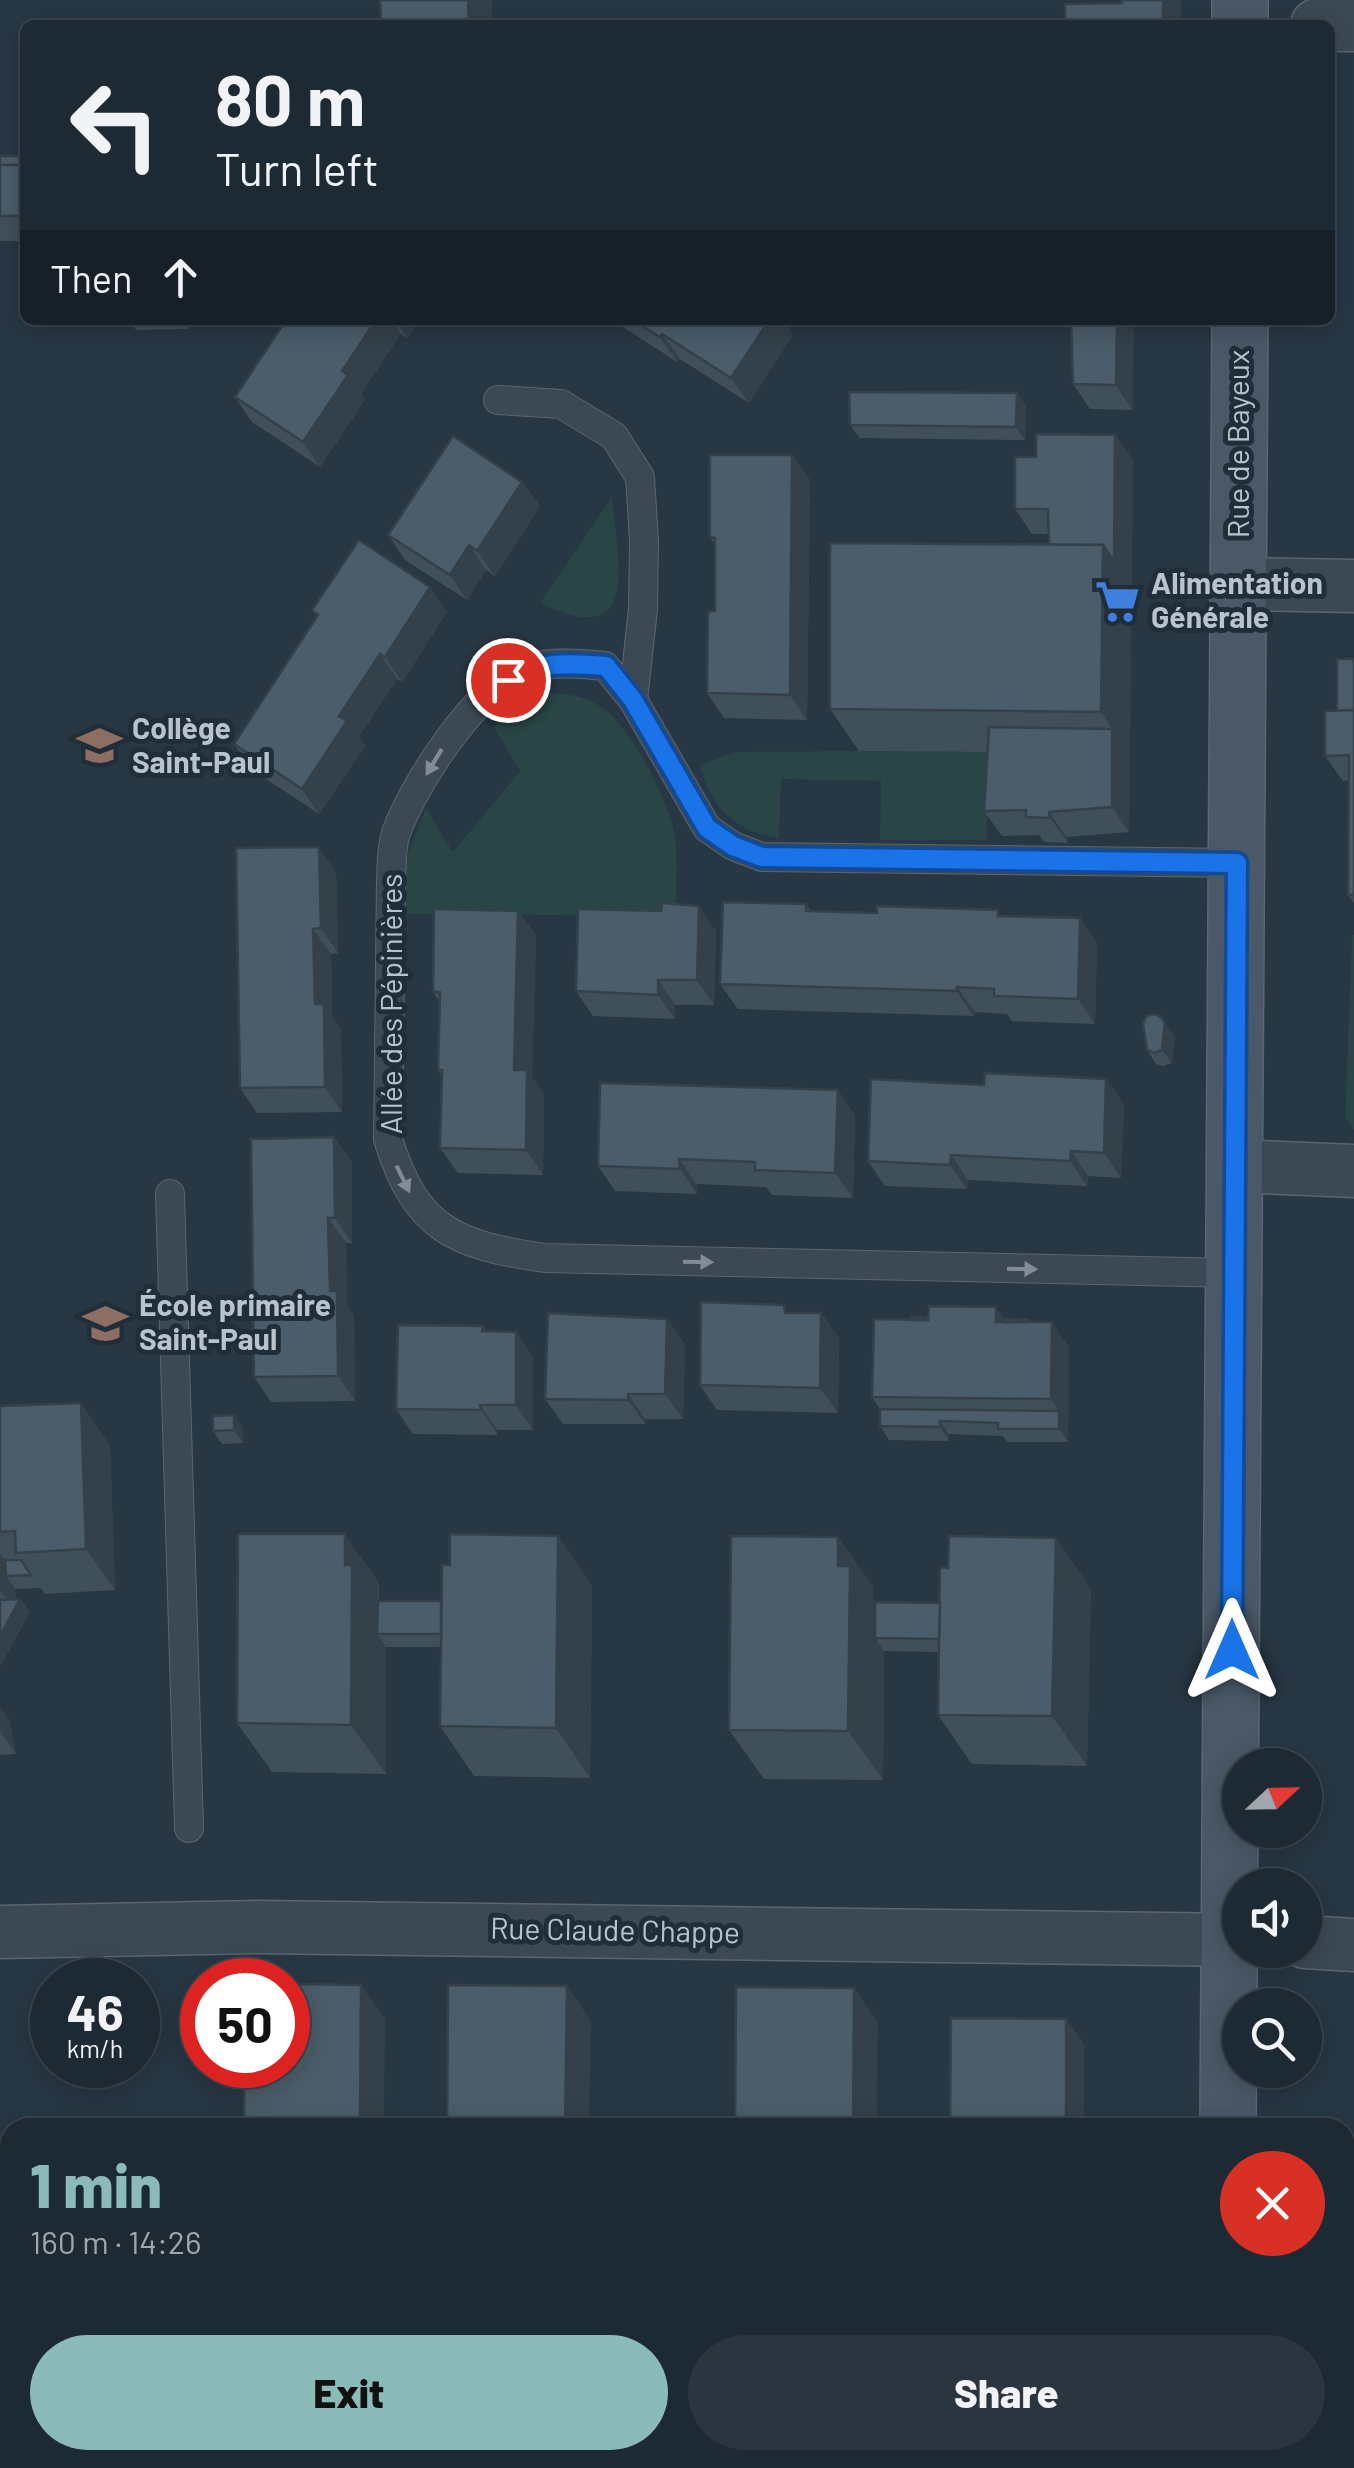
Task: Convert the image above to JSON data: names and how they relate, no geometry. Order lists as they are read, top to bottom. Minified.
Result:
{"streets":{"main road":["Rue de Bayeux"],"street":["Rue Claude Chappe"],"lane":["Allée des Pépinières"]},"crossings":[["Rue de Bayeux","Allée des Pépinières"]],"places":{"supermarket":["Alimentation Générale"],"school or university":["Collège Saint-Paul","École primaire Saint-Paul"]},"north":"right","page":{"turn":["80 m","Turn left"],"then":"Then","speed":"46 km/h","limit":"50","heading":["1 min","160 m · 14:26"],"buttons":["Exit","Share"]}}
